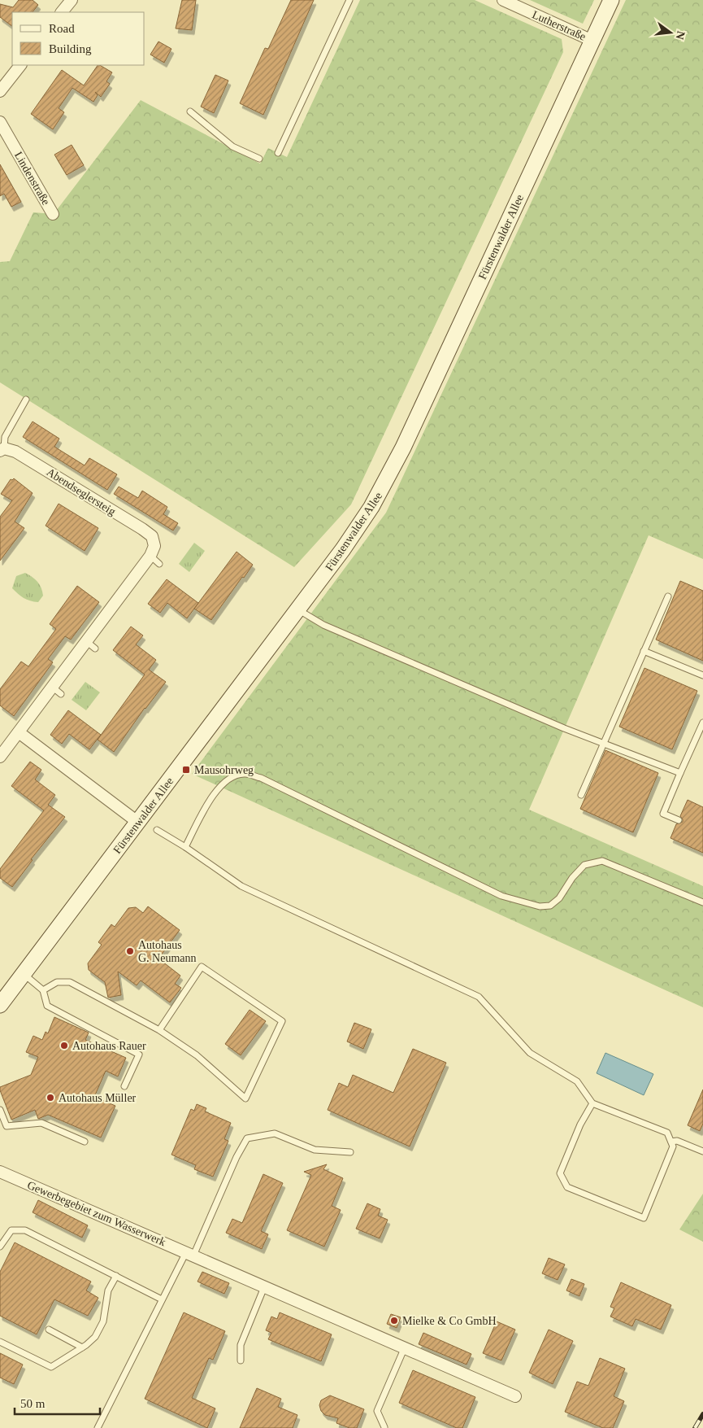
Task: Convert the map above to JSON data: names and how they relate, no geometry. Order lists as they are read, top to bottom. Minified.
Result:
{"streets":{"main road":["Fürstenwalder Allee"],"street":["Lutherstraße","Lindenstraße","Abendseglersteig","Gewerbegebiet zum Wasserwerk"]},"crossings":[["Lutherstraße","Fürstenwalder Allee"]],"places":{"transit":["Mausohrweg"],"other":["Autohaus G. Neumann","Autohaus Rauer","Autohaus Müller","Mielke & Co GmbH"]},"legend":["Road","Building"],"scale_bar":"50 m","north":"right"}
